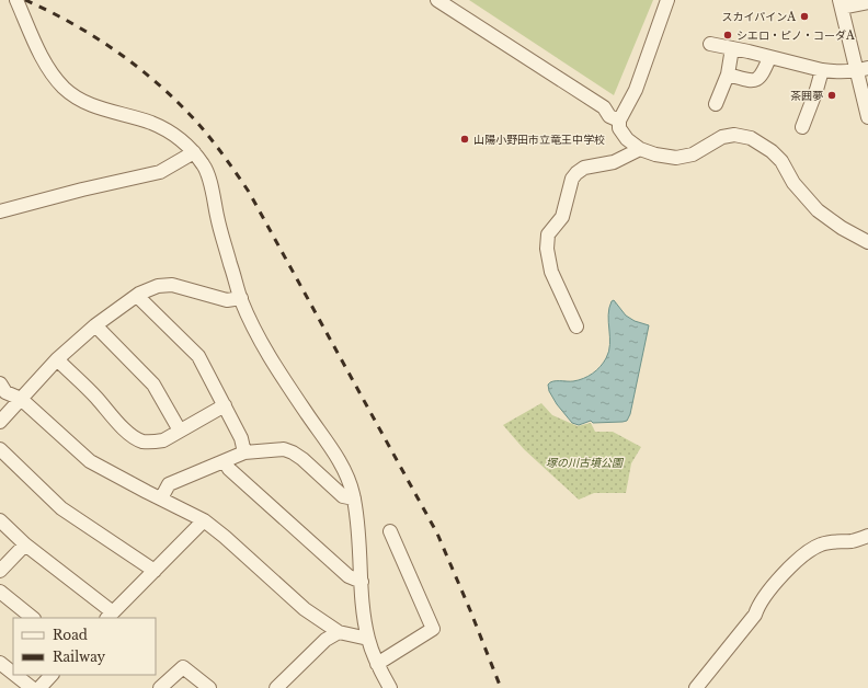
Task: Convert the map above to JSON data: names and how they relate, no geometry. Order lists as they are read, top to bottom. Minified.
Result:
{"parks":["塚の川古墳公園"],"places":["スカイパインA","シエロ・ピノ・コーダA","茶囲夢","山陽小野田市立竜王中学校"],"legend":["Road","Railway"]}
